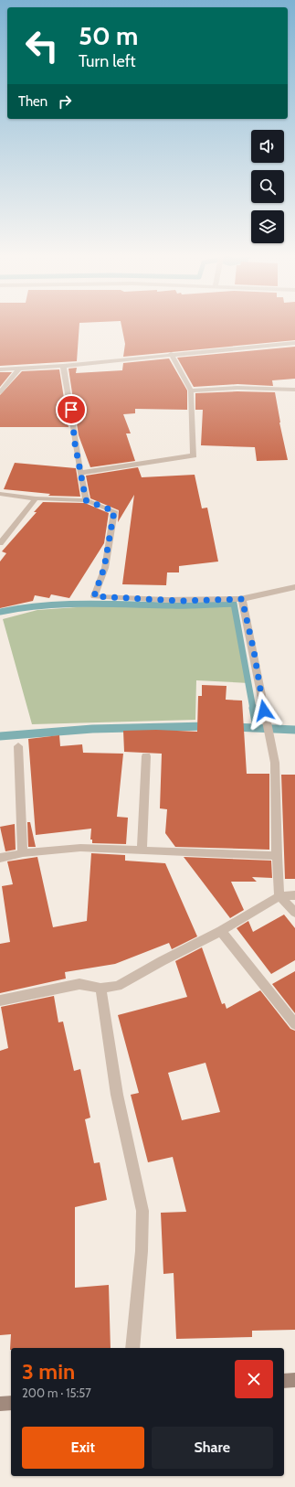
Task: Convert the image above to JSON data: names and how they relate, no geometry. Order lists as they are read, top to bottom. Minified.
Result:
{"page":{"turn":["50 m","Turn left"],"then":"Then","heading":["3 min","200 m · 15:57"],"buttons":["Exit","Share"]}}
